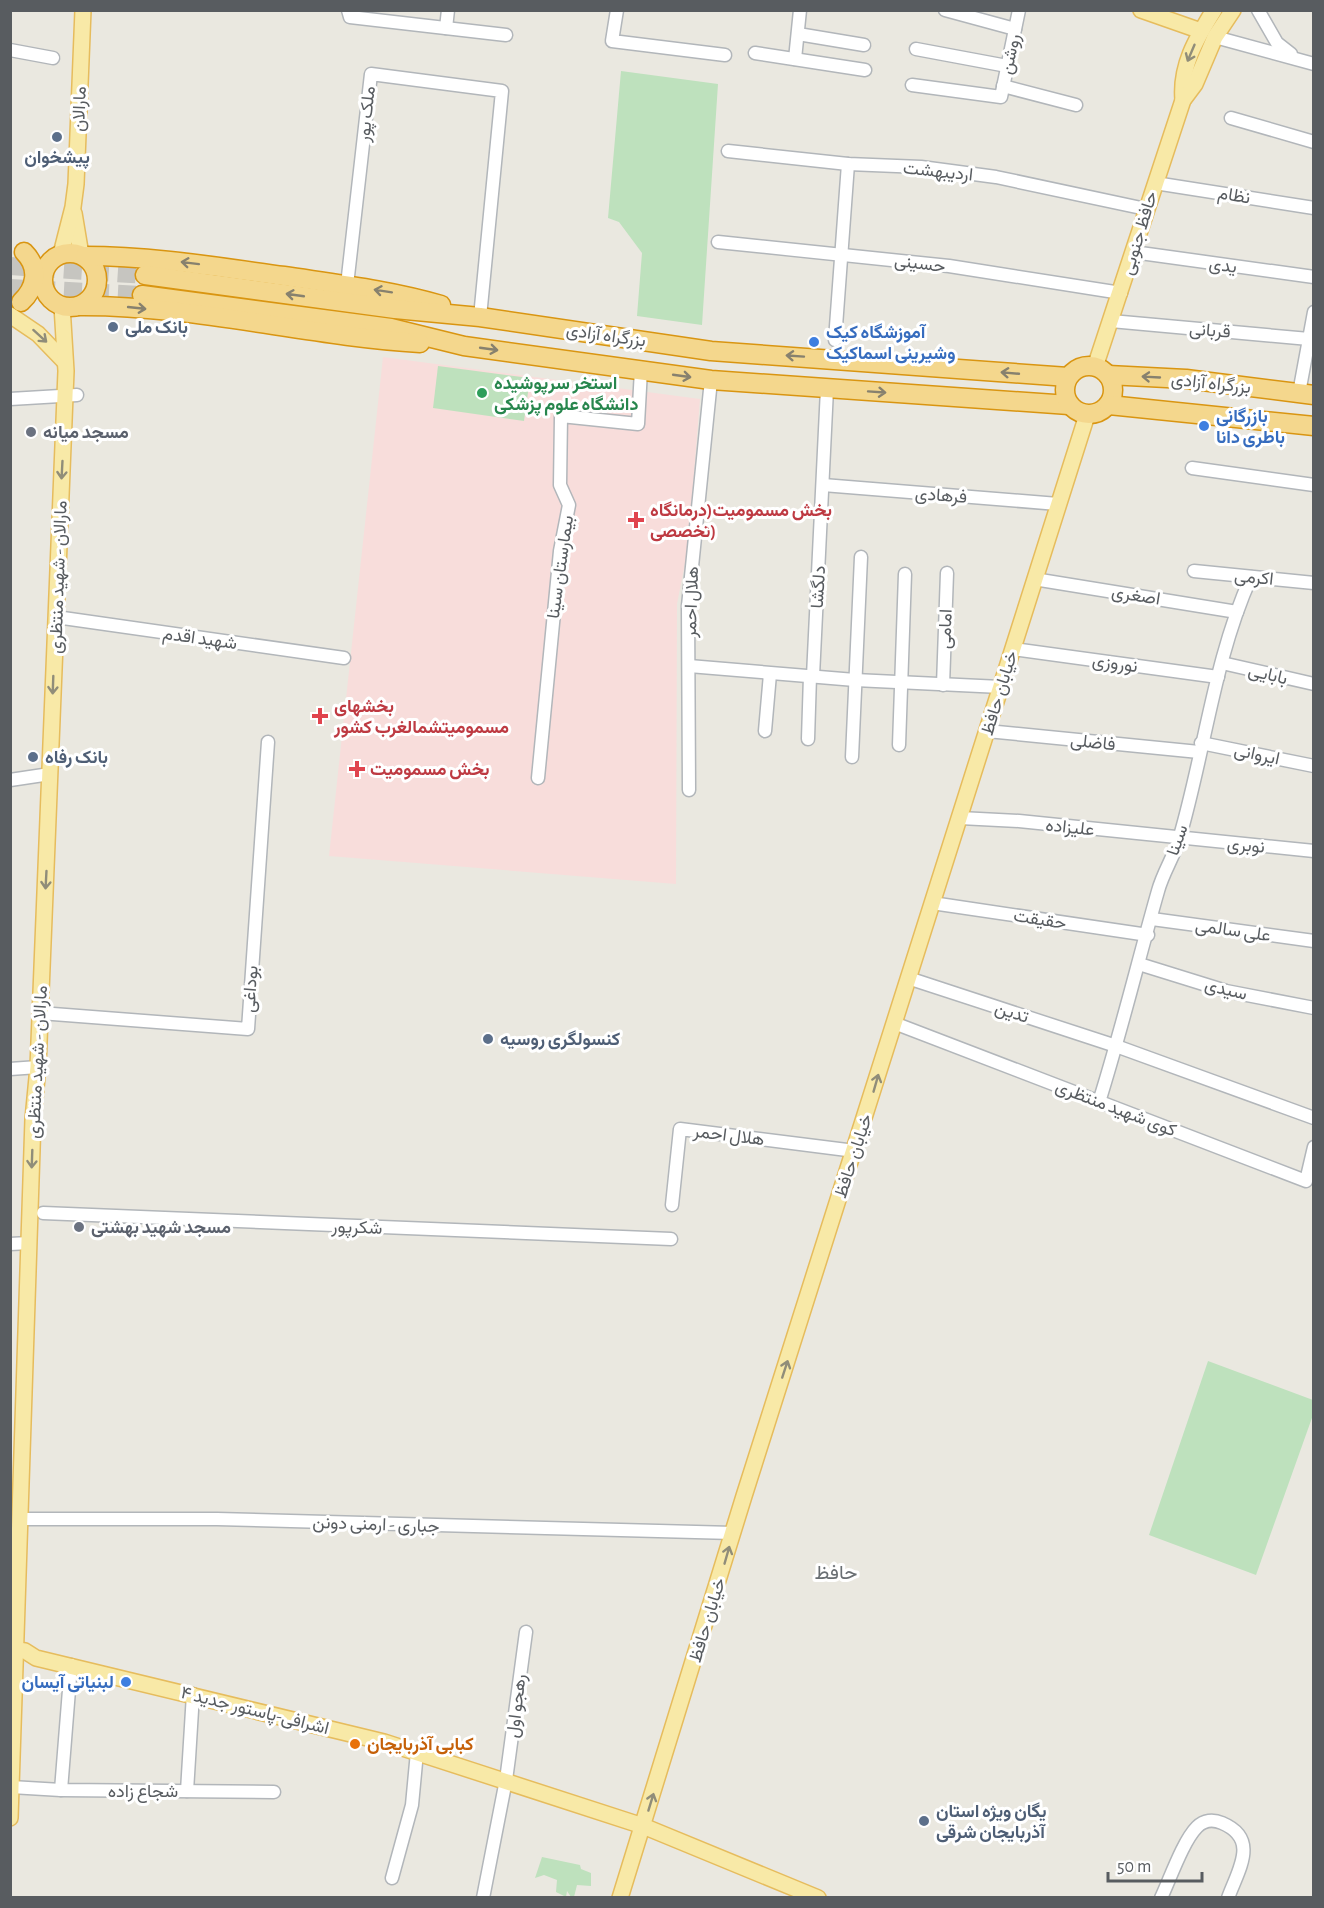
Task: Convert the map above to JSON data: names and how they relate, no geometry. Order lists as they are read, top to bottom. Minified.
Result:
{"streets":{"highway":["بزرگراه آزادی"],"main road":["مارالان","حافظ جنوبی","مارالان - شهید منتظری","خیابان حافظ","اشرافی-پاستور جدید ۴"],"street":["روشن","ملک پور","اردیبهشت","نظام","حسینی","یدی","قربانی","فرهادی","بیمارستان سینا","اکرمی","دلگشا","اصغری","هلال احمر","امامی","شهید اقدم","نوروزی","بابایی","فاضلی","ایروانی","علیزاده","سینا","نوبری","حقیقت","علی سالمی","بوداغی","سیدی","تدین","کوی شهید منتظری","شکرپور","جباری - ارمنی دونن","رهجو اول","شجاع زاده"]},"crossings":[["مارالان","بزرگراه آزادی"],["مارالان","مارالان - شهید منتظری"],["ملک پور","بزرگراه آزادی"],["اردیبهشت","حافظ جنوبی"],["نظام","حافظ جنوبی"],["حافظ جنوبی","حسینی"],["حافظ جنوبی","یدی"],["حافظ جنوبی","قربانی"],["حافظ جنوبی","بزرگراه آزادی"],["حافظ جنوبی","خیابان حافظ"],["بزرگراه آزادی","بیمارستان سینا"],["بزرگراه آزادی","مارالان - شهید منتظری"],["بزرگراه آزادی","دلگشا"],["بزرگراه آزادی","هلال احمر"],["بزرگراه آزادی","خیابان حافظ"],["فرهادی","دلگشا"],["فرهادی","خیابان حافظ"],["مارالان - شهید منتظری","شهید اقدم"],["مارالان - شهید منتظری","بوداغی"],["مارالان - شهید منتظری","جباری - ارمنی دونن"],["مارالان - شهید منتظری","اشرافی-پاستور جدید ۴"],["مارالان - شهید منتظری","شجاع زاده"],["اکرمی","سینا"],["اصغری","خیابان حافظ"],["اصغری","سینا"],["هلال احمر","خیابان حافظ"],["نوروزی","خیابان حافظ"],["نوروزی","سینا"],["بابایی","سینا"],["خیابان حافظ","فاضلی"],["خیابان حافظ","علیزاده"],["خیابان حافظ","حقیقت"],["خیابان حافظ","تدین"],["خیابان حافظ","کوی شهید منتظری"],["خیابان حافظ","جباری - ارمنی دونن"],["خیابان حافظ","اشرافی-پاستور جدید ۴"],["فاضلی","ایروانی"],["فاضلی","سینا"],["ایروانی","سینا"],["علیزاده","سینا"],["علیزاده","نوبری"],["سینا","نوبری"],["سینا","حقیقت"],["سینا","علی سالمی"],["سینا","سیدی"],["سینا","تدین"],["سینا","کوی شهید منتظری"],["رهجو اول","اشرافی-پاستور جدید ۴"]],"one_way":["مارالان - شهید منتظری","خیابان حافظ"],"districts":["حافظ"],"places":{"other":["پیشخوان","بانک ملی","آموزشگاه کیک وشیرینی اسماکیک","استخر سرپوشیده دانشگاه علوم پزشکی","بازرگانی باطری دانا","مسجد میانه","بانک رفاه","کنسولگری روسیه","مسجد شهید بهشتی","لبنیاتی آیسان","کبابی آذربایجان","یگان ویژه استان آذربایجان شرقی"],"health":["بخش مسمومیت(درمانگاه تخصصی)","بخشهای مسمومیتشمالغرب کشور","بخش مسمومیت"]},"scale_bar":"50 m"}
